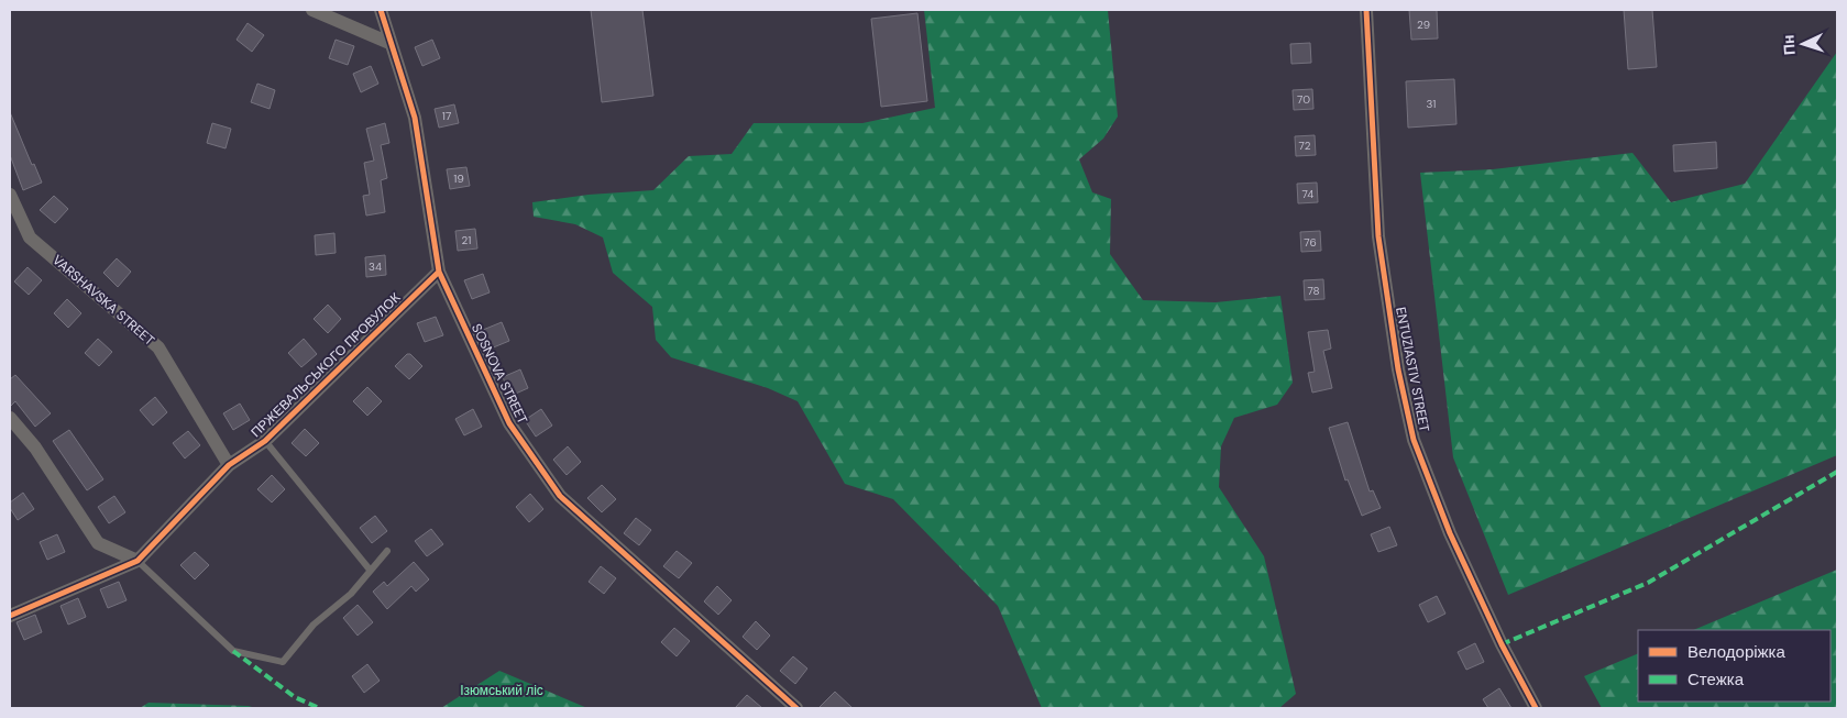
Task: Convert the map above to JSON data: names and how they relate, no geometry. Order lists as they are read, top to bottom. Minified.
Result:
{"streets":{"street":["VARSHAVSKA STREET","ПРЖЕВАЛЬСЬКОГО ПРОВУЛОК","ENTUZIASTIV STREET","SOSNOVA STREET"]},"crossings":[["VARSHAVSKA STREET","ПРЖЕВАЛЬСЬКОГО ПРОВУЛОК"],["ПРЖЕВАЛЬСЬКОГО ПРОВУЛОК","SOSNOVA STREET"]],"parks":["Ізюмський ліс"],"house_numbers":["29","70","31","17","72","19","74","21","76","34","78"],"legend":["Велодоріжка","Стежка"],"north":"left"}
